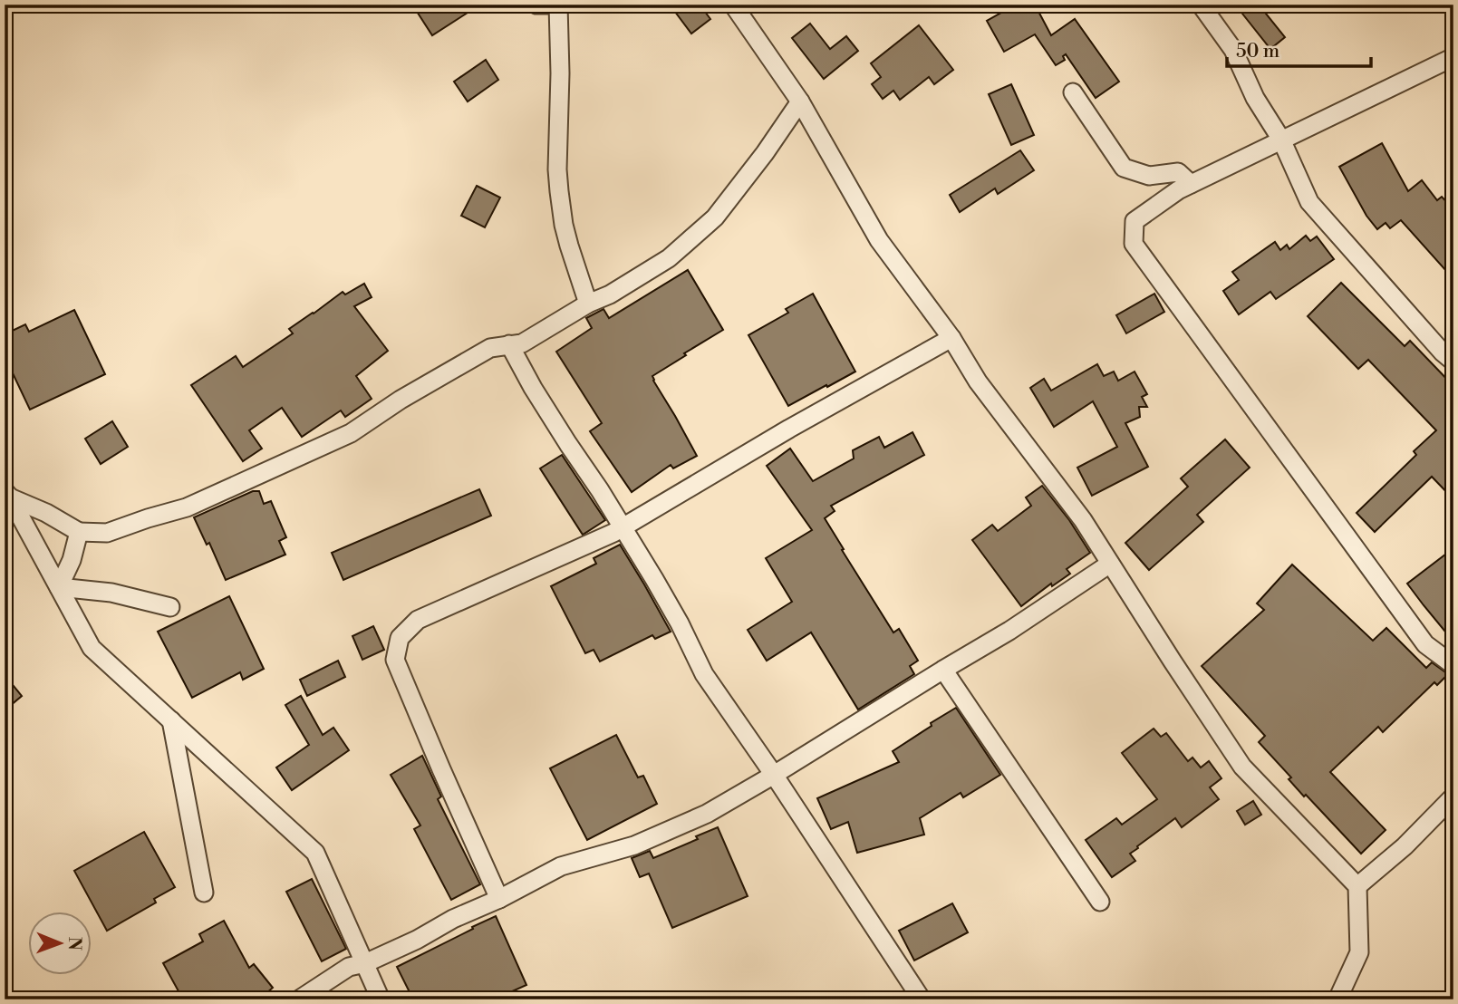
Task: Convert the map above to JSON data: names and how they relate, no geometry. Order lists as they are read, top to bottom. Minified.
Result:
{"scale_bar":"50 m","north":"right"}
